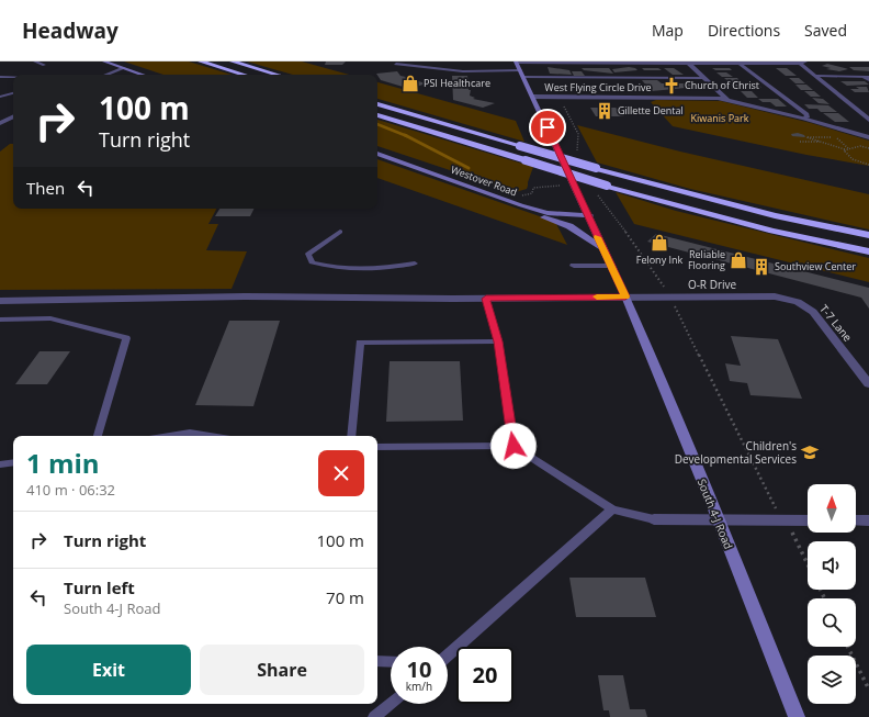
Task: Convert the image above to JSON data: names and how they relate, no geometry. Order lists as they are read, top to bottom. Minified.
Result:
{"streets":{"main road":["Westover Road","South 4-J Road"],"street":["West Flying Circle Drive","O-R Drive","T-7 Lane"]},"crossings":[["West Flying Circle Drive","South 4-J Road"],["Westover Road","South 4-J Road"],["O-R Drive","T-7 Lane"],["O-R Drive","South 4-J Road"]],"parks":["Kiwanis Park"],"places":{"shop":["PSI Healthcare","Felony Ink","Reliable Flooring"],"church":["Church of Christ"],"building":["Gillette Dental","Southview Center"],"school or university":["Children's Developmental Services"]},"north":"top","page":{"header":"Headway","nav":["Map","Directions","Saved"],"turn":["100 m","Turn right"],"then":"Then","heading":["1 min","410 m · 06:32"],"list":[{"name":"Turn right","value":"100 m"},{"name":"Turn left","note":"South 4-J Road","value":"70 m"}],"buttons":["Exit","Share"],"speed":"10 km/h","limit":"20"}}
